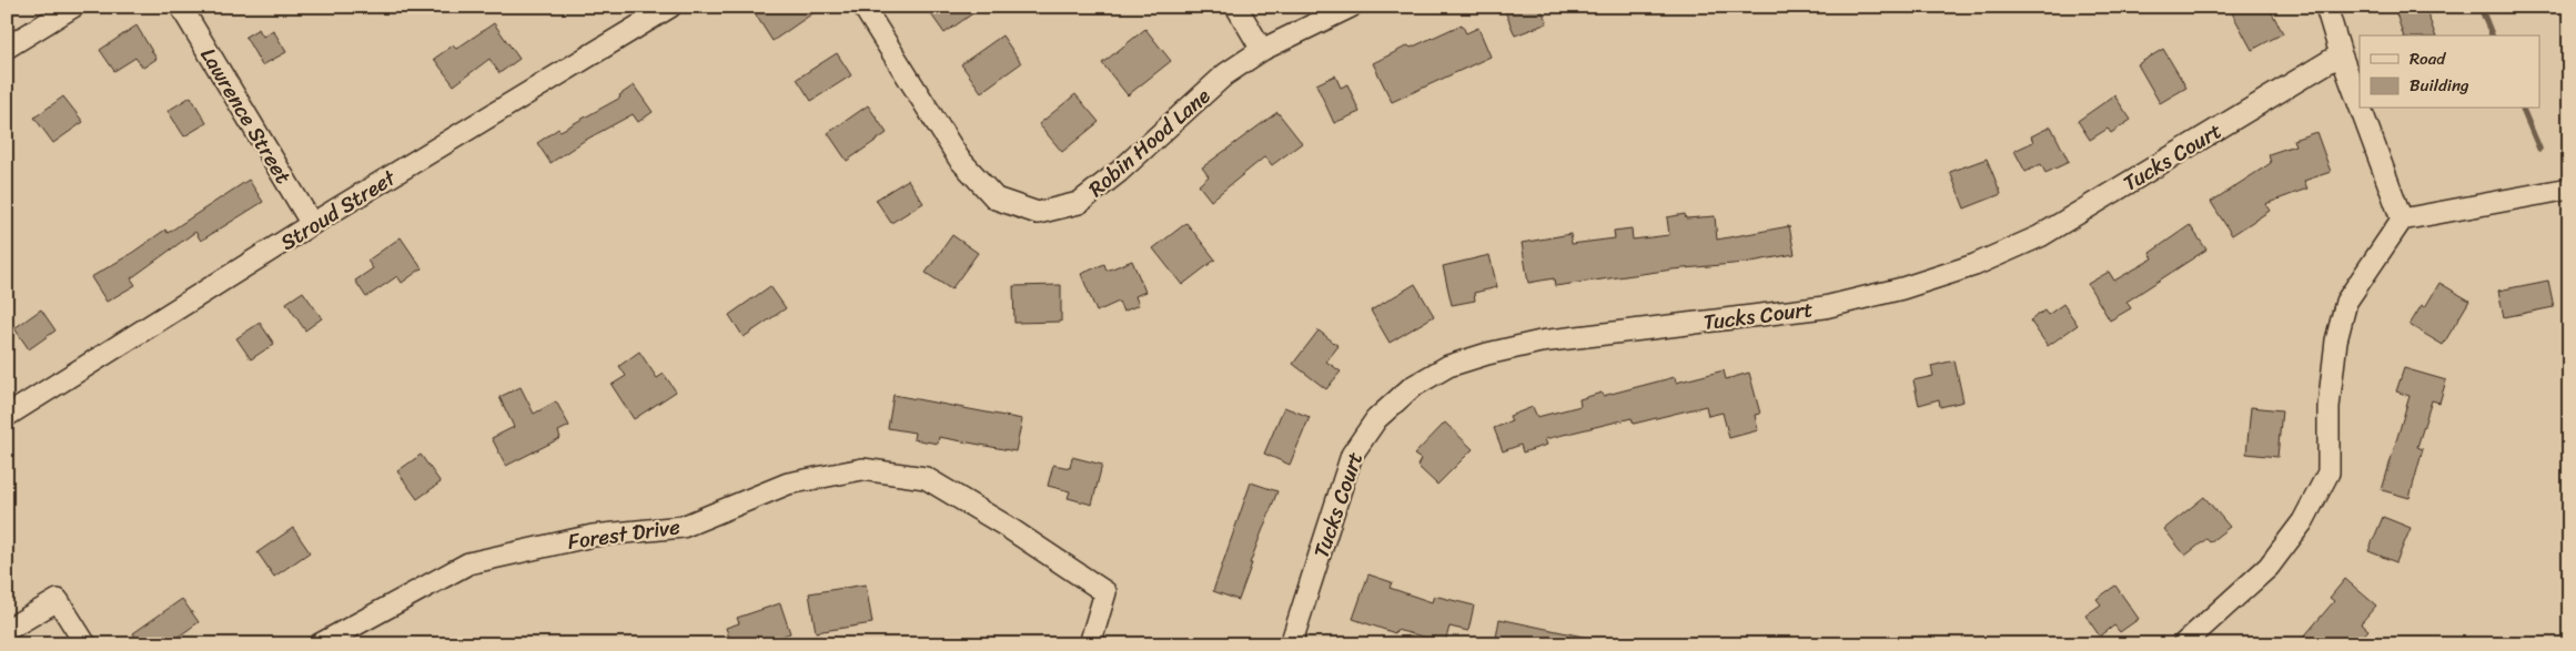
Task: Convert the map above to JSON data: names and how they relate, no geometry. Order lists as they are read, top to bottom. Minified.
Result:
{"streets":{"street":["Lawrence Street","Robin Hood Lane","Tucks Court","Stroud Street","Forest Drive"]},"crossings":[["Lawrence Street","Stroud Street"]],"legend":["Road","Building"]}
